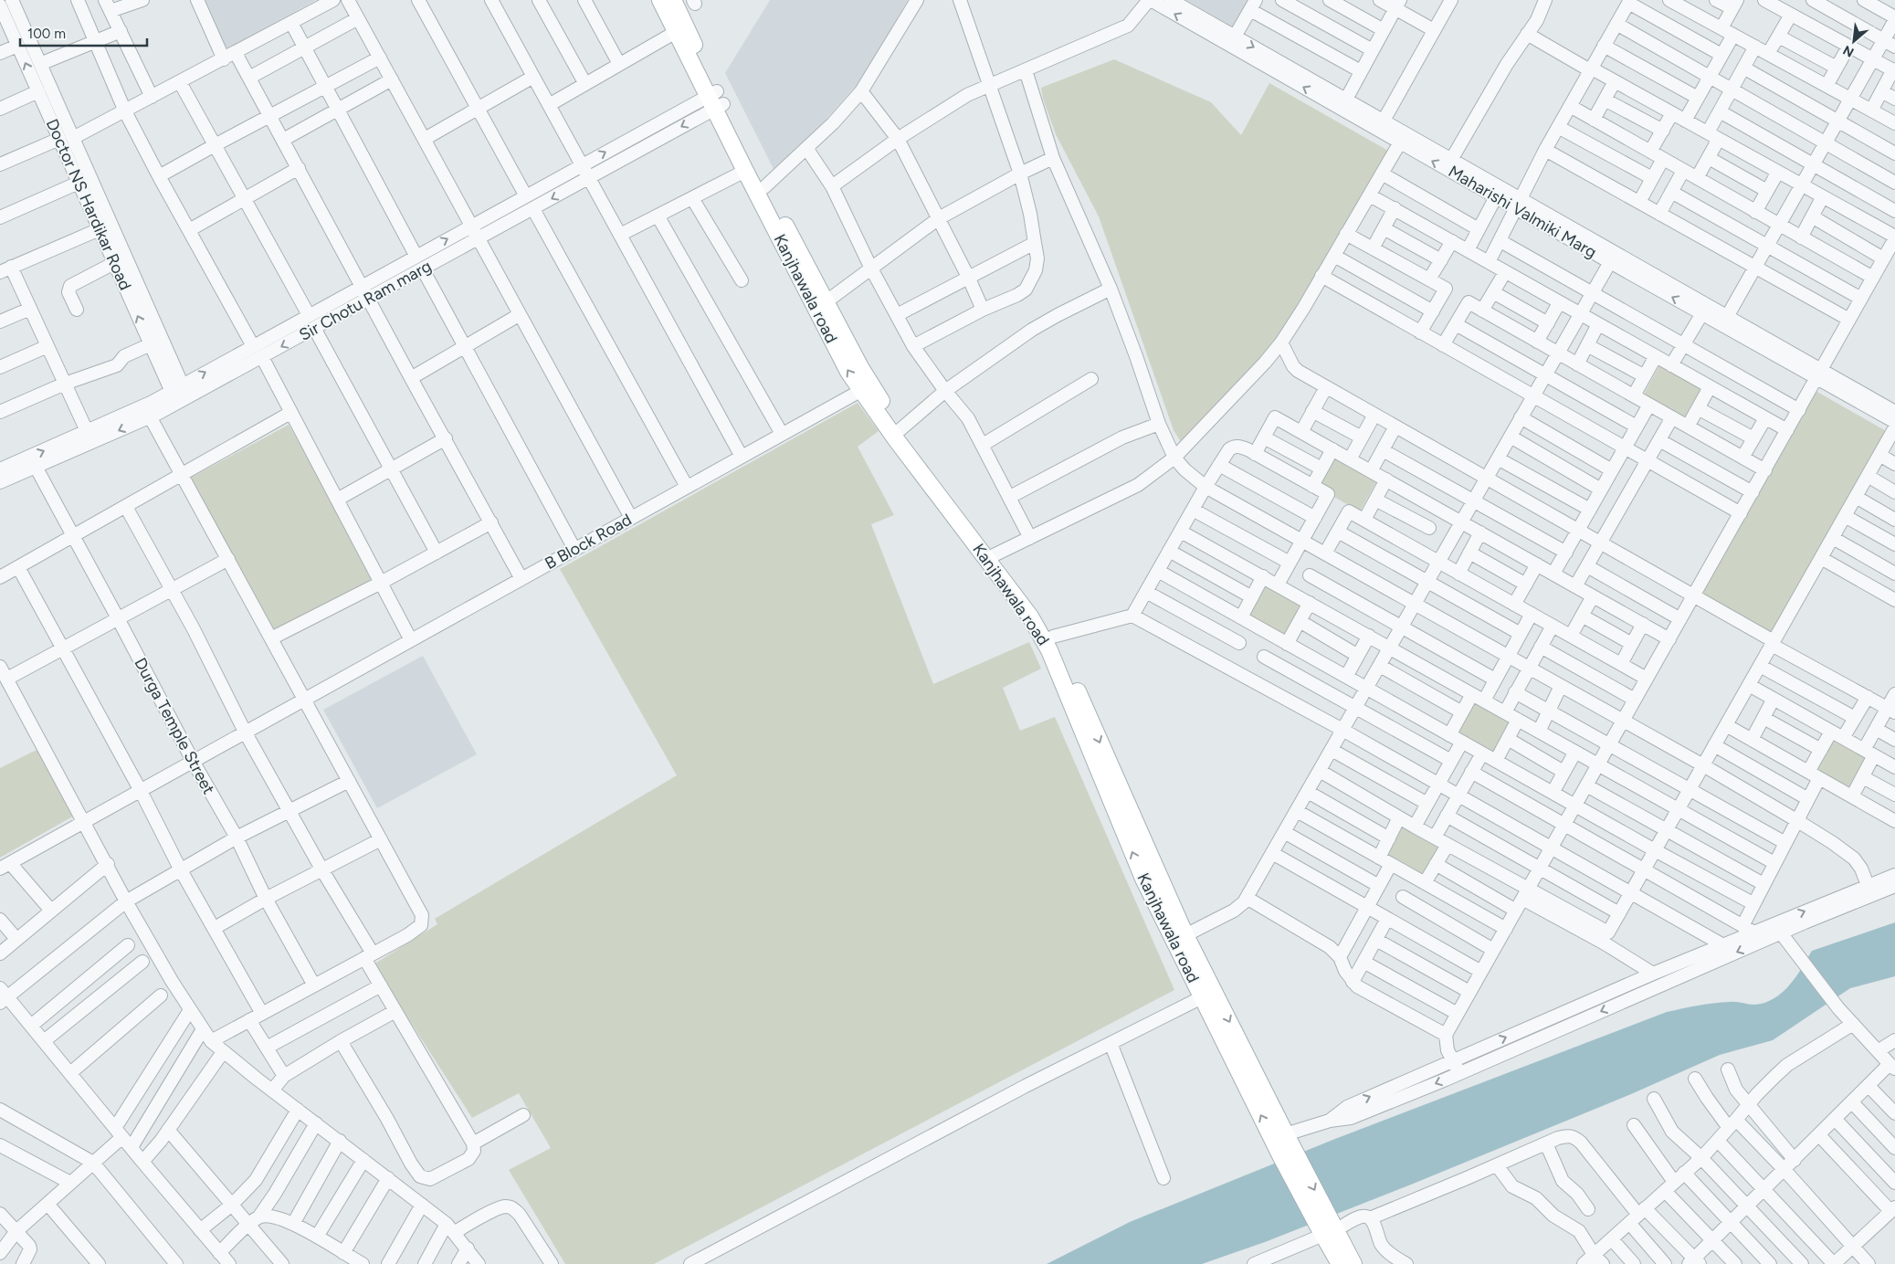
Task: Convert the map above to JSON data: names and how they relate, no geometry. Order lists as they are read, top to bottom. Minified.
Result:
{"streets":{"main road":["Kanjhawala road"],"street":["Doctor NS Hardikar Road","Maharishi Valmiki Marg","Sir Chotu Ram marg","B Block Road","Durga Temple Street"]},"crossings":[["Doctor NS Hardikar Road","Sir Chotu Ram marg"],["Kanjhawala road","Sir Chotu Ram marg"],["Kanjhawala road","B Block Road"],["Sir Chotu Ram marg","Durga Temple Street"],["B Block Road","Durga Temple Street"]],"scale_bar":"100 m","north":"bottom left"}
